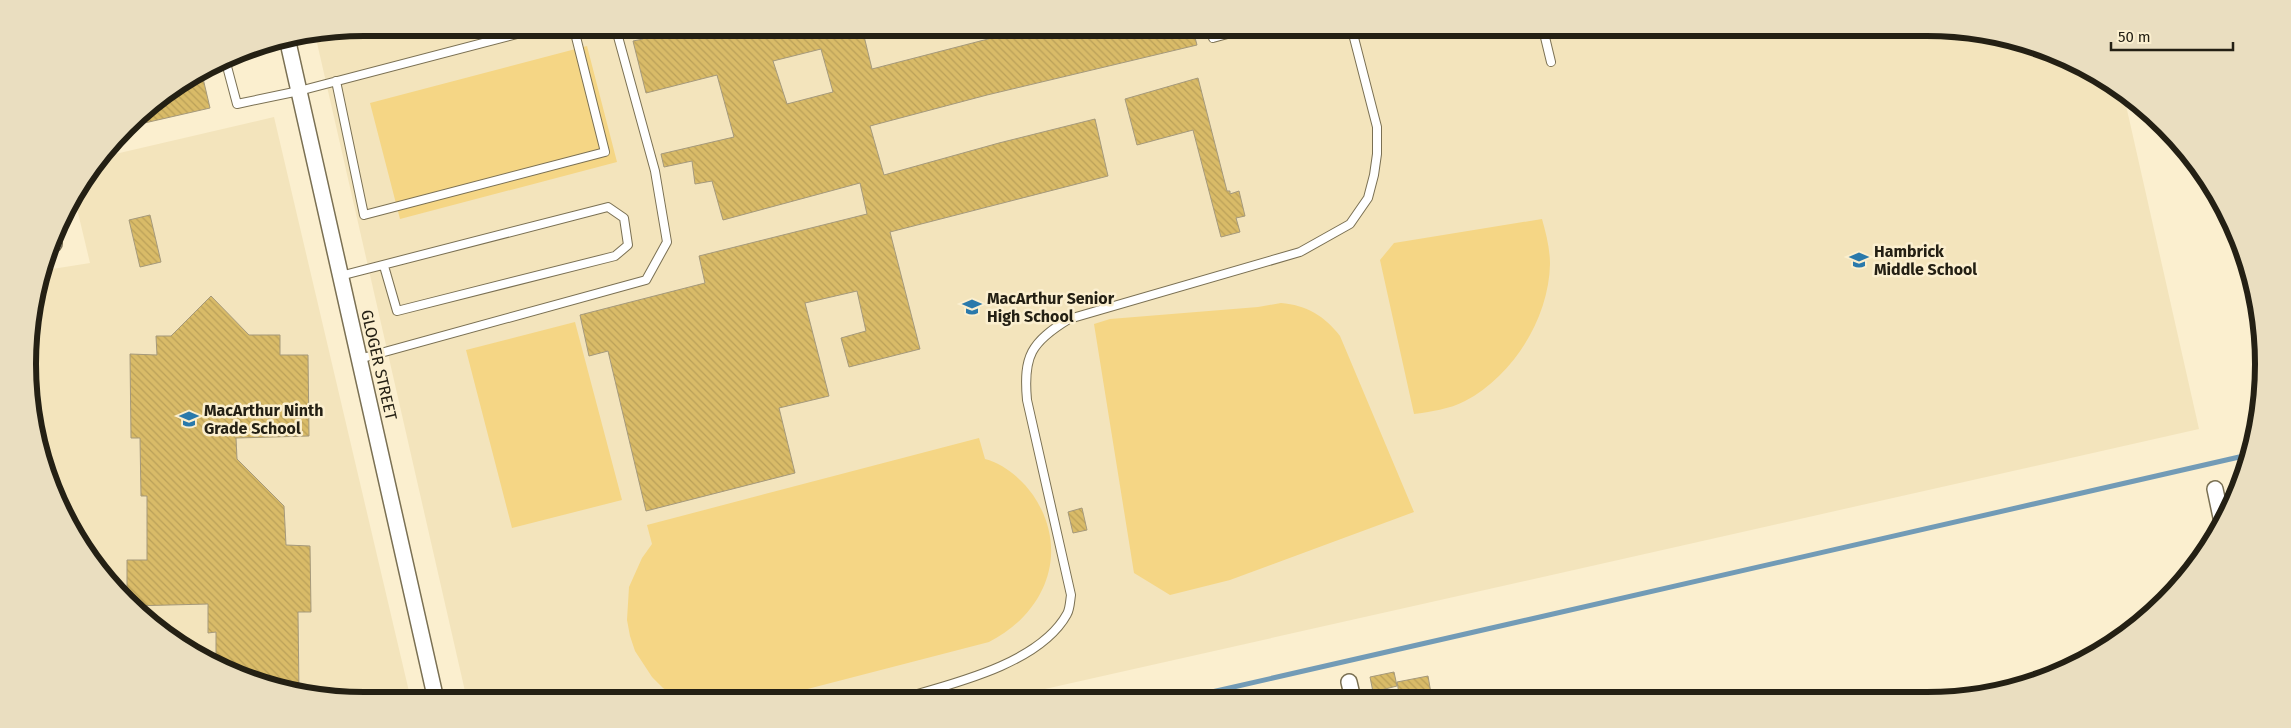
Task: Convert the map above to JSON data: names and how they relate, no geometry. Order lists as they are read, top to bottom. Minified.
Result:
{"streets":{"street":["GLOGER STREET"]},"places":{"school or university":["Hambrick Middle School","MacArthur Senior High School","MacArthur Ninth Grade School"]},"scale_bar":"50 m"}
